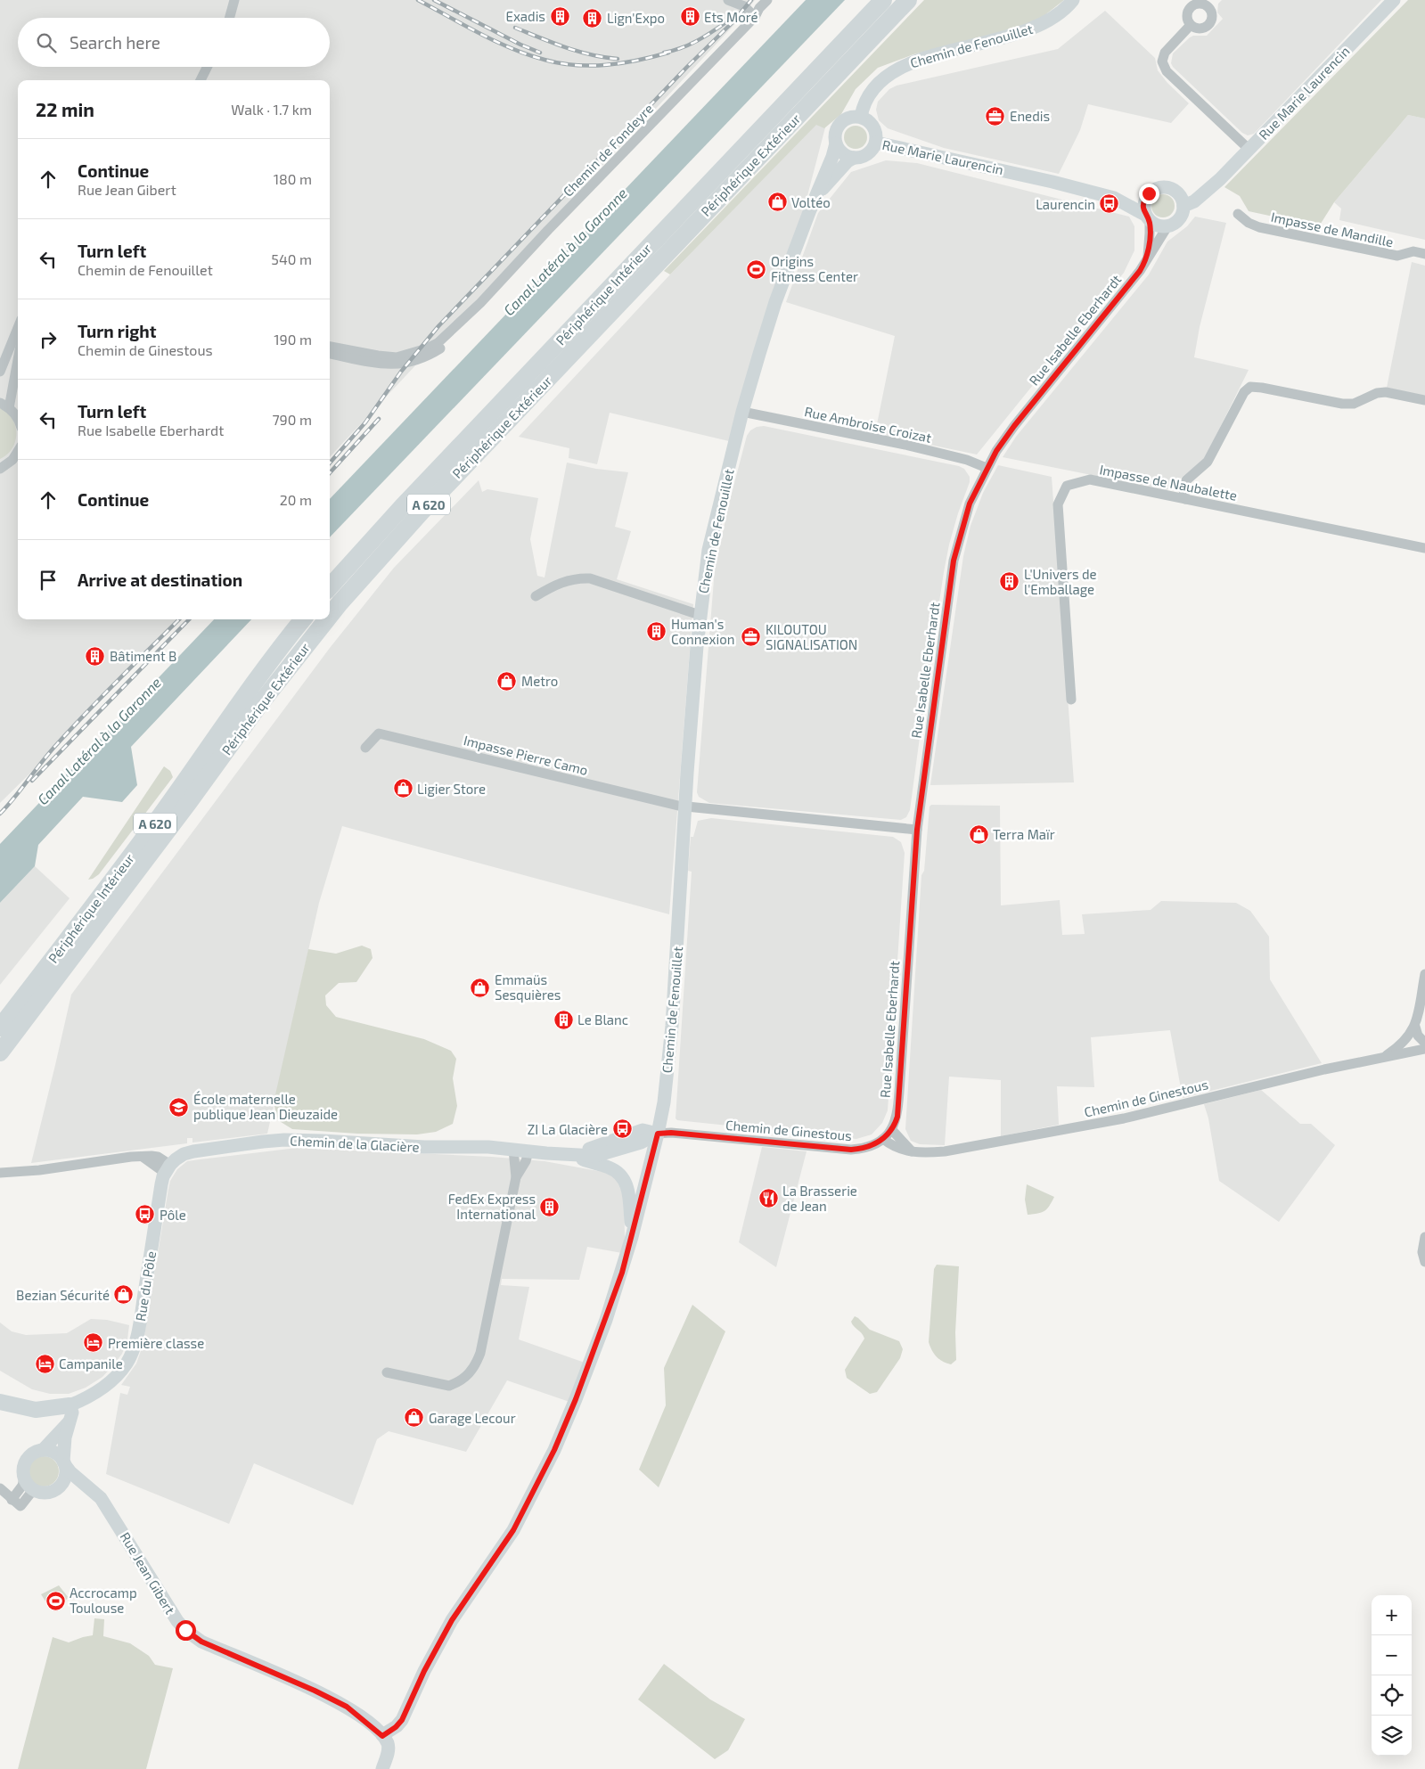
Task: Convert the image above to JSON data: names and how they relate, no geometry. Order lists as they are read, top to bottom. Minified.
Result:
{"streets":{"highway":["Périphérique Extérieur","Périphérique Intérieur","A 620"],"street":["Chemin de Fenouillet","Rue Marie Laurencin","Chemin de Fondeyre","Impasse de Mandille","Rue Isabelle Eberhardt","Rue Ambroise Croizat","Impasse de Naubalette","Impasse Pierre Camo","Chemin de Ginestous","Chemin de la Glacière","Rue du Pôle","Rue Jean Gibert"]},"crossings":[["Chemin de Fenouillet","Rue Marie Laurencin"],["Chemin de Fenouillet","Rue Ambroise Croizat"],["Chemin de Fenouillet","Impasse Pierre Camo"],["Chemin de Fenouillet","Chemin de Ginestous"],["Chemin de Fenouillet","Chemin de la Glacière"],["Chemin de Fenouillet","Rue Jean Gibert"],["Rue Marie Laurencin","Rue Isabelle Eberhardt"],["Rue Isabelle Eberhardt","Rue Ambroise Croizat"],["Rue Isabelle Eberhardt","Chemin de Ginestous"],["Chemin de Ginestous","Chemin de la Glacière"],["Chemin de la Glacière","Rue du Pôle"]],"water":["Canal Latéral à la Garonne"],"places":{"building":["Exadis","Ets Moré","Lign'Expo","L'Univers de l'Emballage","Human's Connexion","Bâtiment B","Le Blanc","FedEx Express International"],"office":["Enedis","KILOUTOU SIGNALISATION"],"shop":["Voltéo","Metro","Ligier Store","Terra Maïr","Emmaüs Sesquières","Bezian Sécurité","Garage Lecour"],"bus stop":["Laurencin","ZI La Glacière","Pôle"],"sports":["Origins Fitness Center","Accrocamp Toulouse"],"school or university":["École maternelle publique Jean Dieuzaide"],"restaurant":["La Brasserie de Jean"],"hotel":["Première classe","Campanile"]},"page":{"search":"Search here","heading":["22 min","Walk · 1.7 km"],"list":[["Continue","Rue Jean Gibert","180 m"],["Turn left","Chemin de Fenouillet","540 m"],["Turn right","Chemin de Ginestous","190 m"],["Turn left","Rue Isabelle Eberhardt","790 m"],["Continue","20 m"],"Arrive at destination"],"map_buttons":["+","−"]}}
